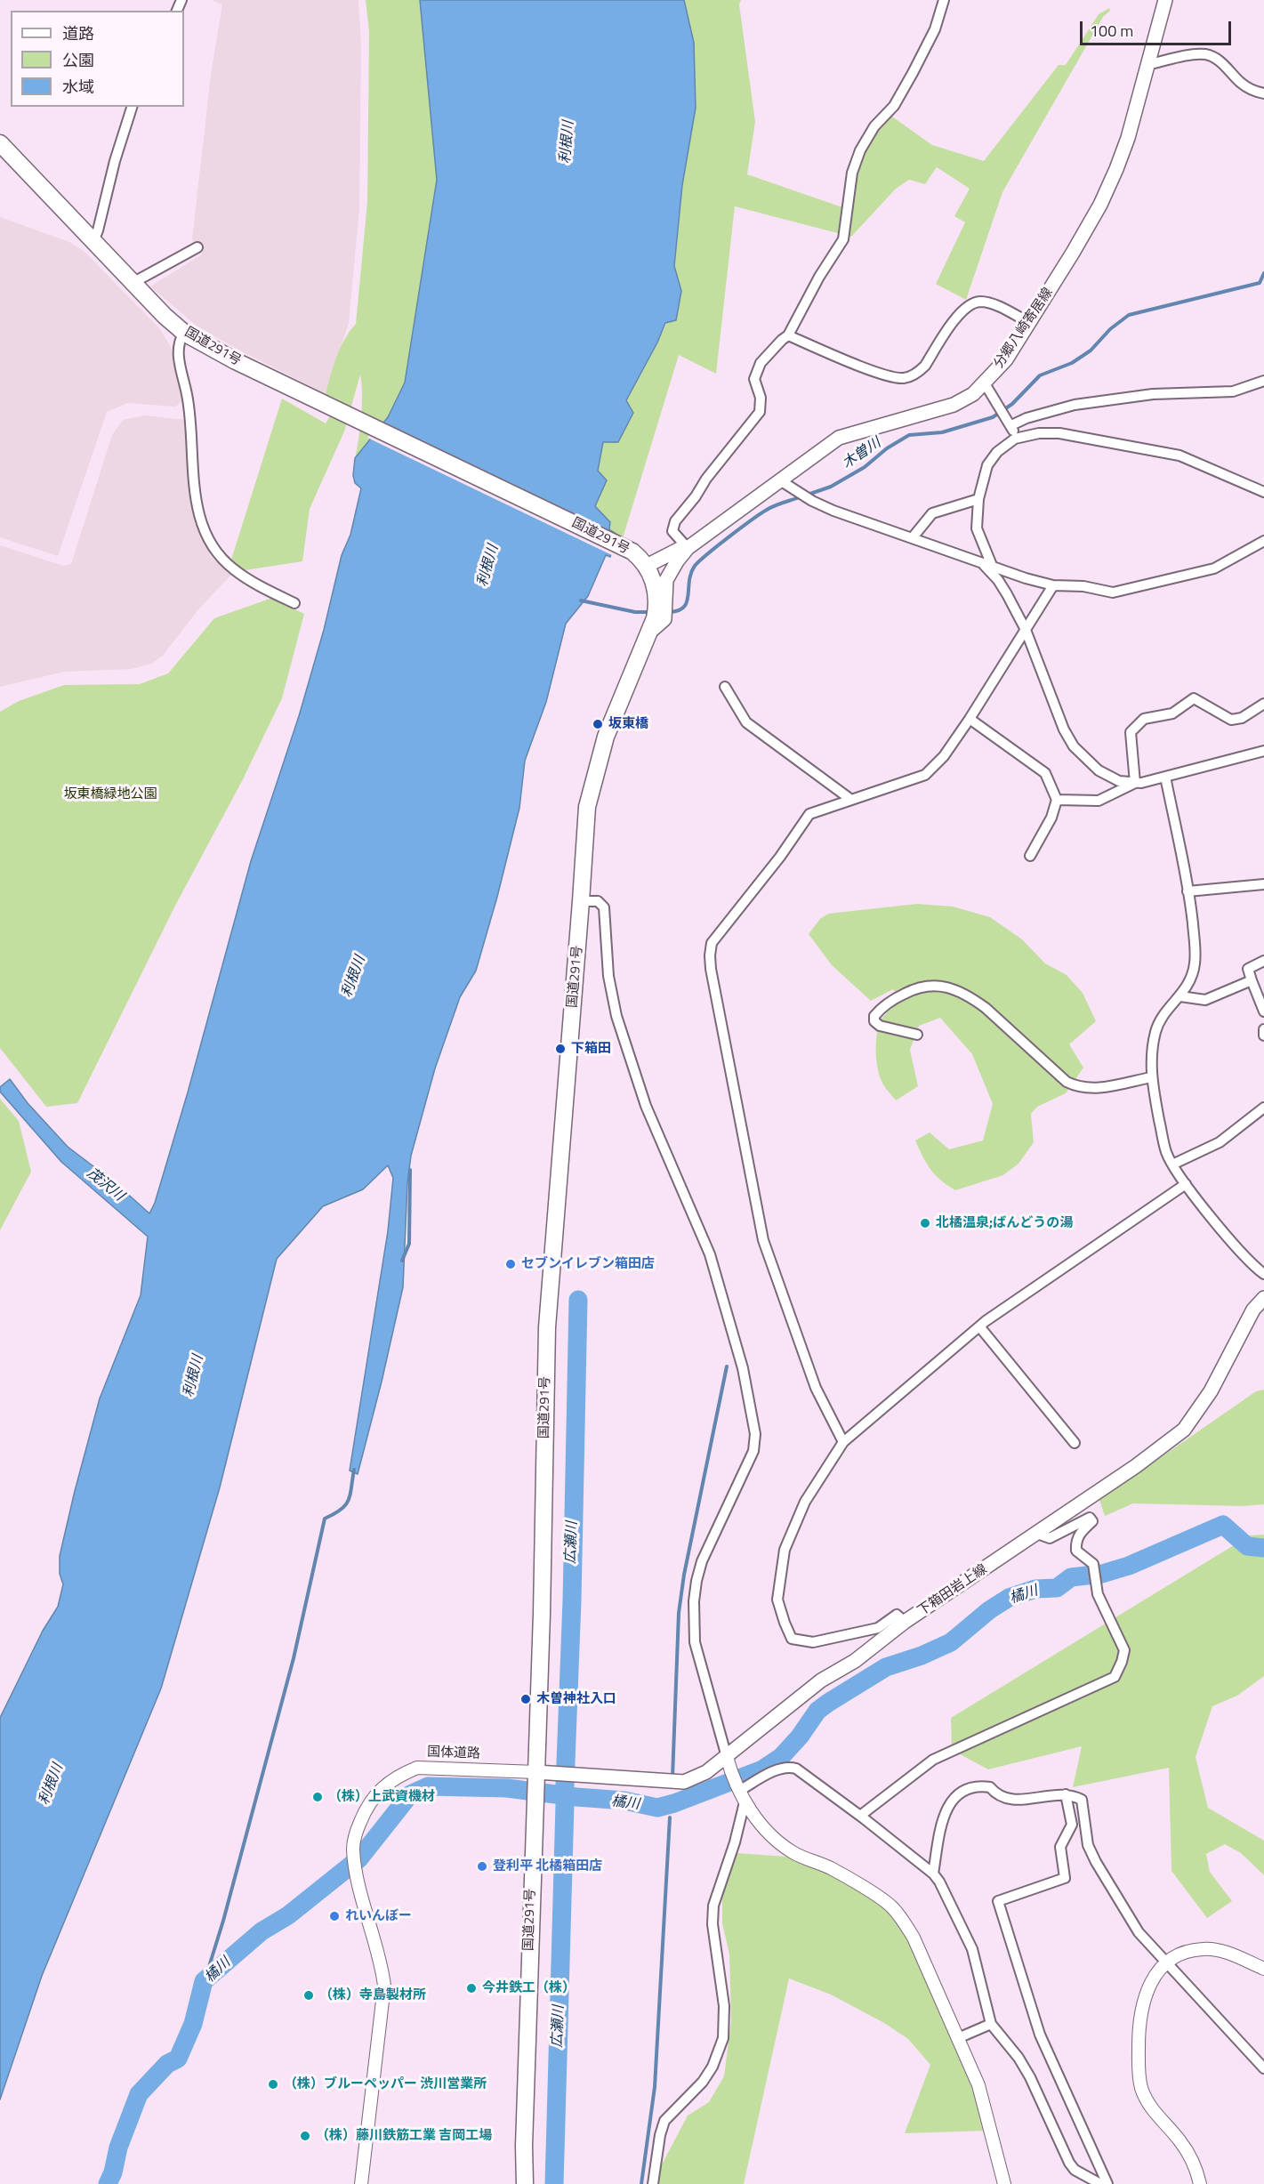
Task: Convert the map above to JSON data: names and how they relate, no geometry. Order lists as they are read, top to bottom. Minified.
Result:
{"streets":{"highway":["国道291号"],"main road":["分郷八崎寄居線","下箱田岩上線"],"street":["国体道路"]},"crossings":[["分郷八崎寄居線","国道291号"],["国道291号","下箱田岩上線"],["国道291号","国体道路"],["下箱田岩上線","国体道路"]],"water":["利根川","木曽川","茂沢川","広瀬川","橘川"],"parks":["坂東橋緑地公園"],"places":["坂東橋","下箱田","北橘温泉;ばんどうの湯","セブンイレブン箱田店","木曽神社入口","（株）上武資機材","登利平 北橘箱田店","れいんぼー","今井鉄工（株）","（株）寺島製材所","（株）ブルーペッパー 渋川営業所","（株）藤川鉄筋工業 吉岡工場"],"legend":["道路","公園","水域"],"scale_bar":"100 m"}
